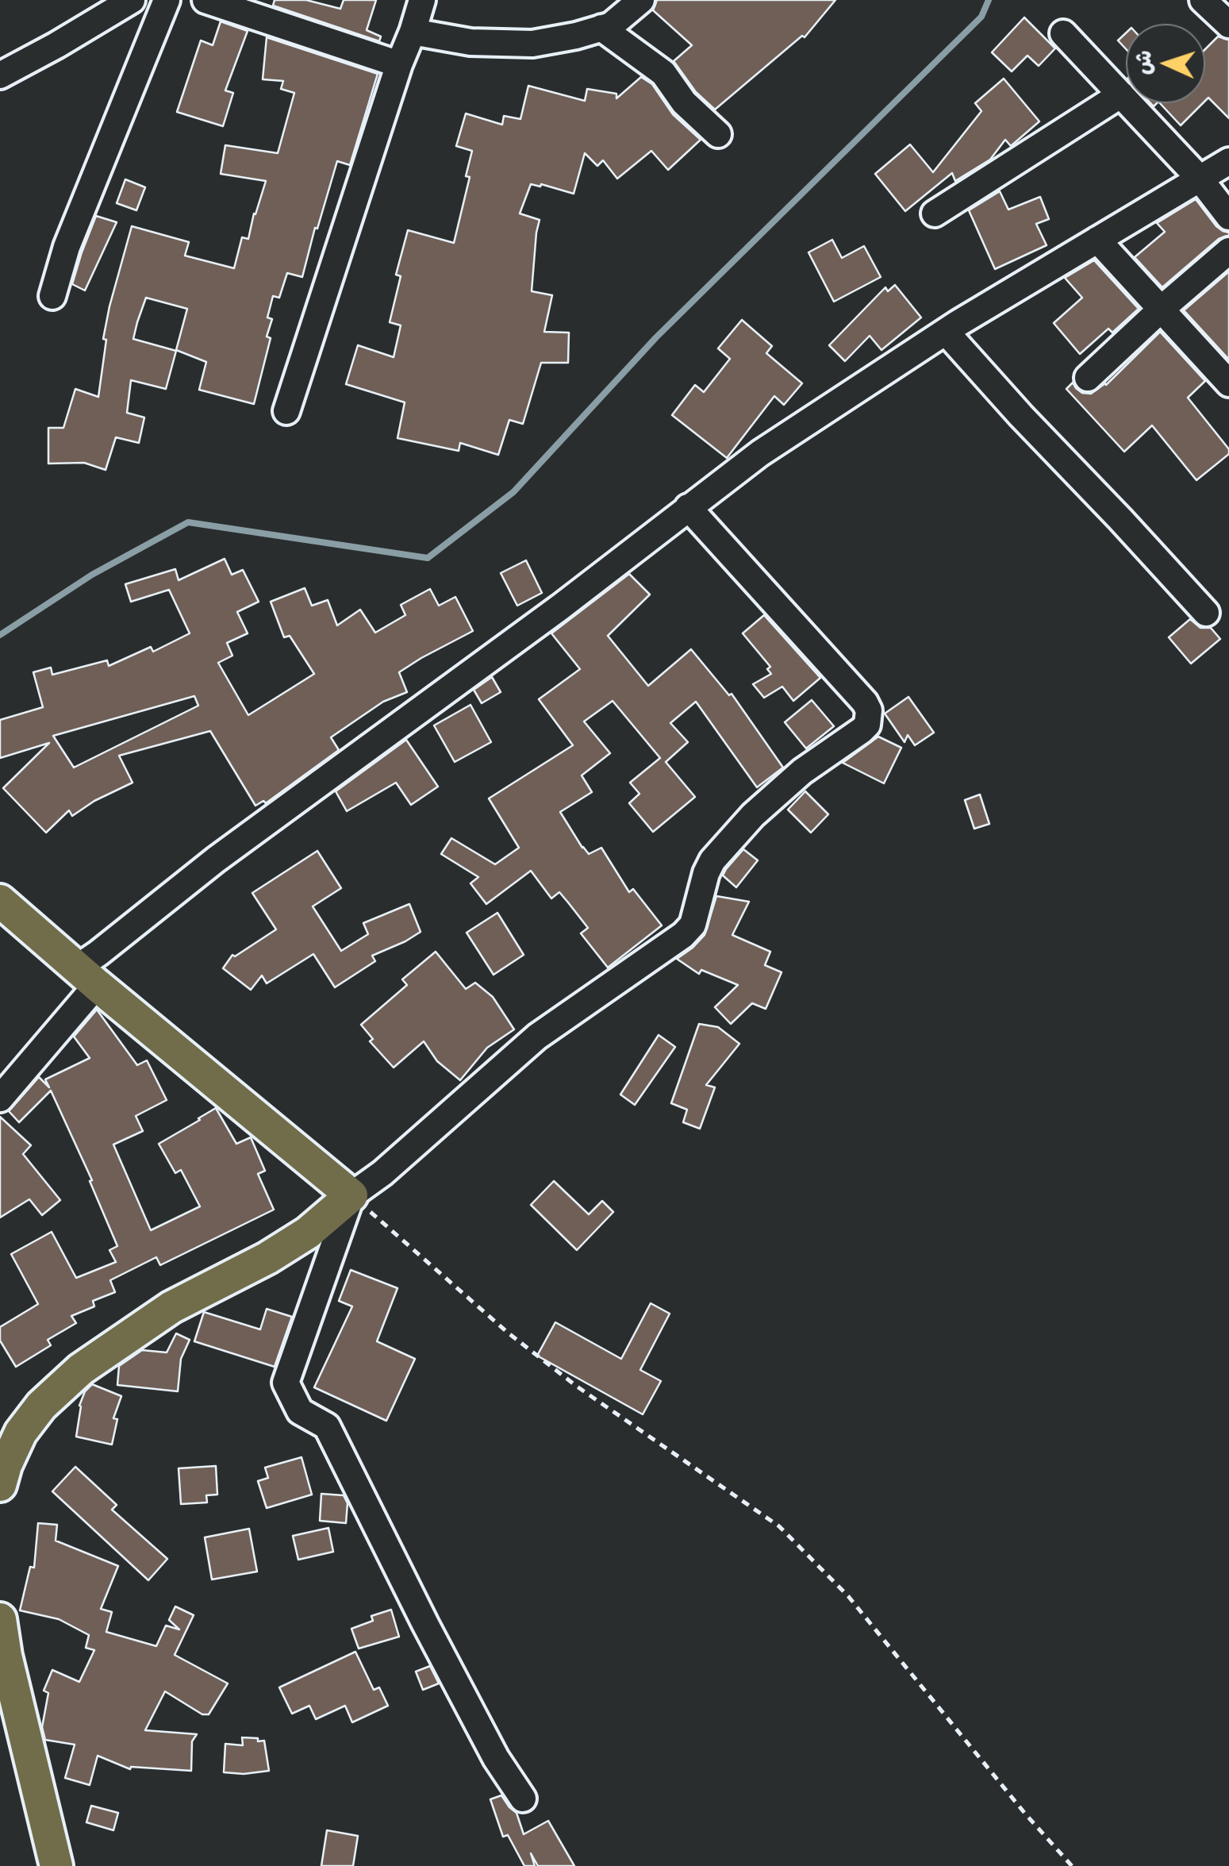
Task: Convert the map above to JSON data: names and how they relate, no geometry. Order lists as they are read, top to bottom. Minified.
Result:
{"north":"left"}
